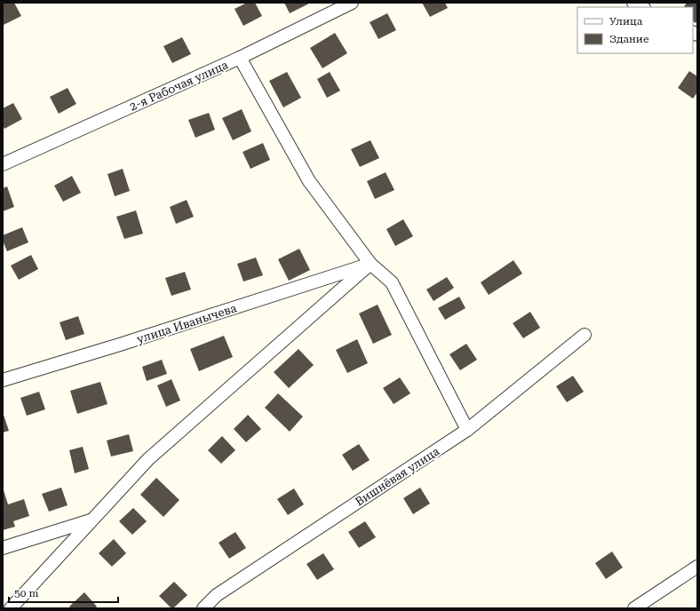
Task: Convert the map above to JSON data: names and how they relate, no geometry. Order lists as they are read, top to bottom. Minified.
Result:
{"streets":{"street":["2-я Рабочая улица","улица Иванычева","Вишнёвая улица"]},"legend":["Улица","Здание"],"scale_bar":"50 m"}
